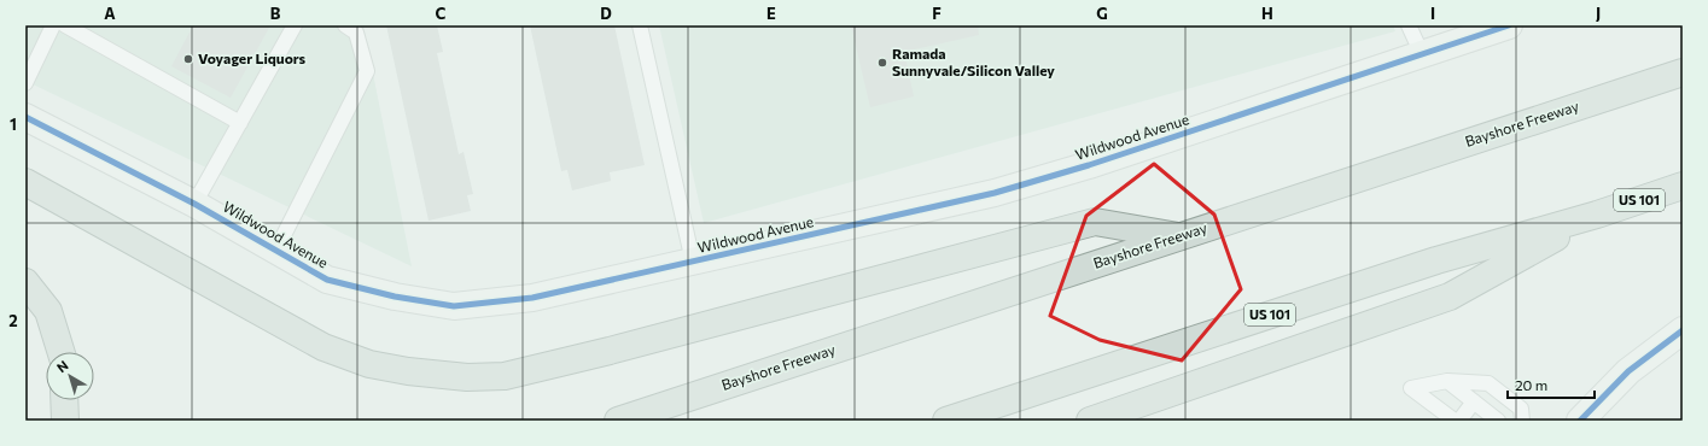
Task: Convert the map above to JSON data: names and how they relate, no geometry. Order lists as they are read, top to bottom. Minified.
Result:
{"streets":{"highway":["Bayshore Freeway","US 101"],"street":["Wildwood Avenue"]},"places":["Voyager Liquors","Ramada Sunnyvale/Silicon Valley"],"scale_bar":"20 m","north":"top left","grid":{"columns":["A","B","C","D","E","F","G","H","I","J"],"rows":["1","2"]}}
